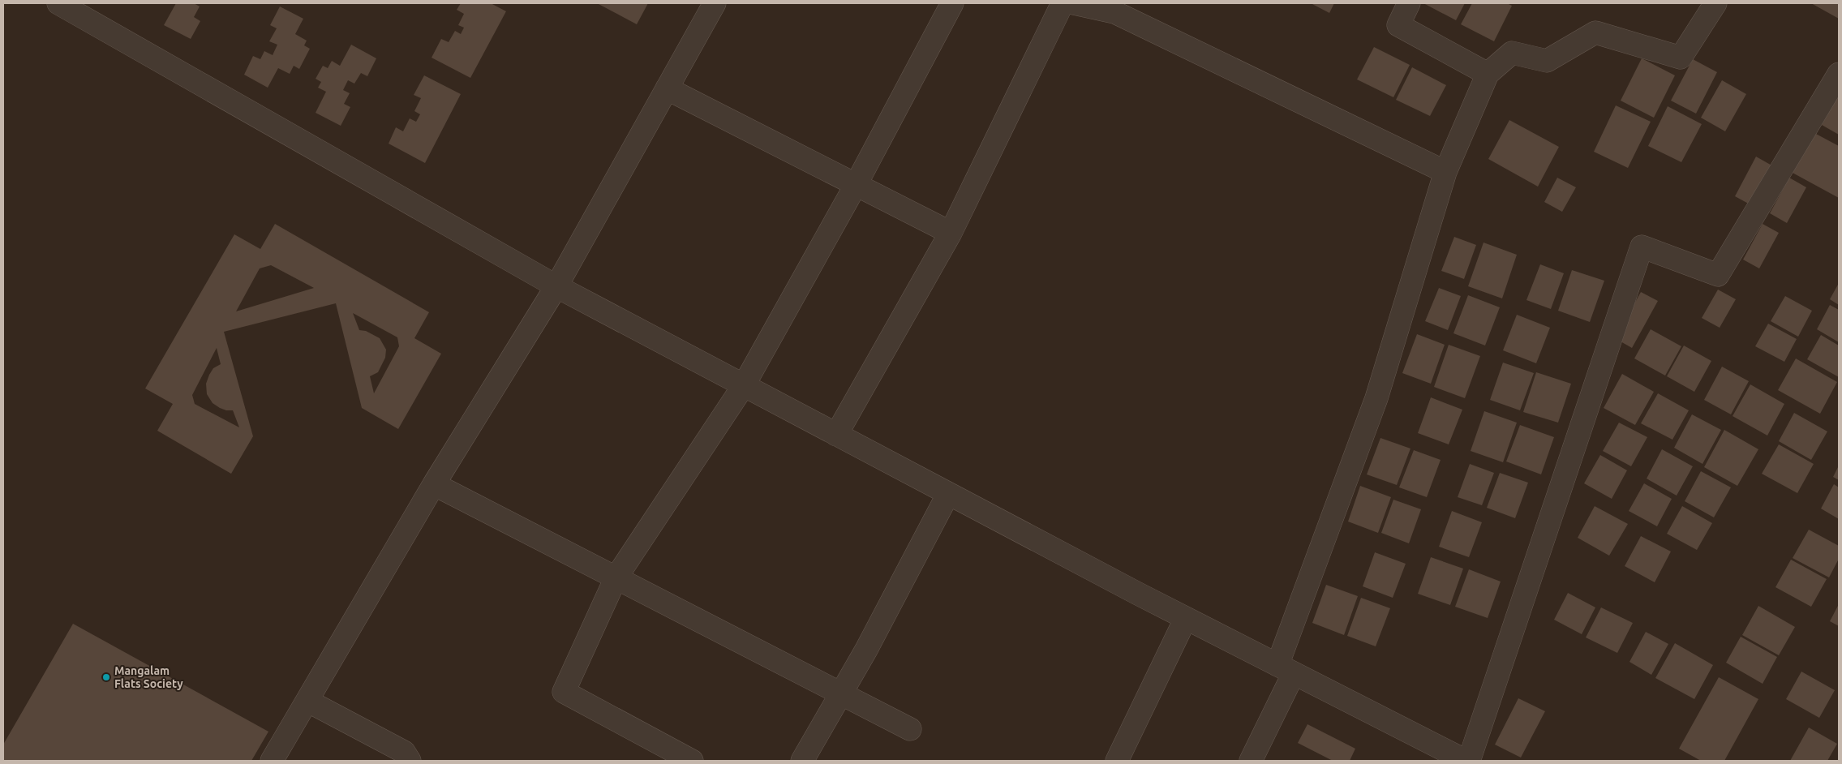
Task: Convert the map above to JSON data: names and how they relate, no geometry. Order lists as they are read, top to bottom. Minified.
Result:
{"places":["Mangalam Flats Society"]}
